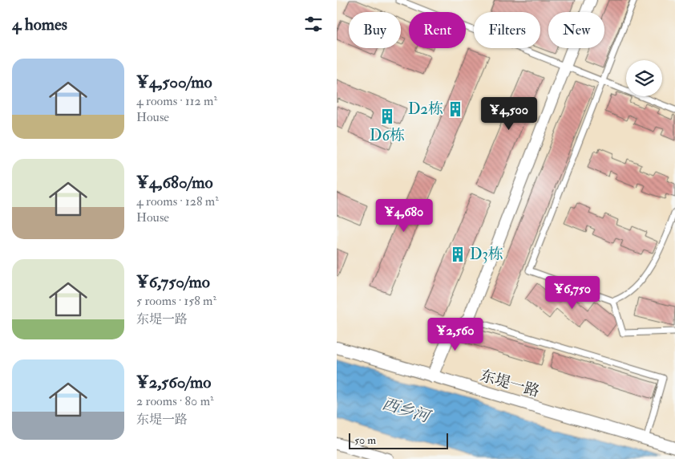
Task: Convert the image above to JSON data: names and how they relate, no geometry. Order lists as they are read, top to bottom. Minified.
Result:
{"streets":{"street":["东堤一路"]},"water":["西乡河"],"places":{"building":["D2栋","D6栋","D3栋"]},"scale_bar":"50 m","page":{"heading":"4 homes","chip":["Buy","Rent","Filters","New"],"list":[{"name":"¥4,500/mo","note":"4 rooms · 112 m² · House"},{"name":"¥4,680/mo","note":"4 rooms · 128 m² · House"},{"name":"¥6,750/mo","note":"5 rooms · 158 m² · 东堤一路"},{"name":"¥2,560/mo","note":"2 rooms · 80 m² · 东堤一路"}],"price":["¥4,500","¥4,680","¥6,750","¥2,560"],"scale":"50 m"}}
